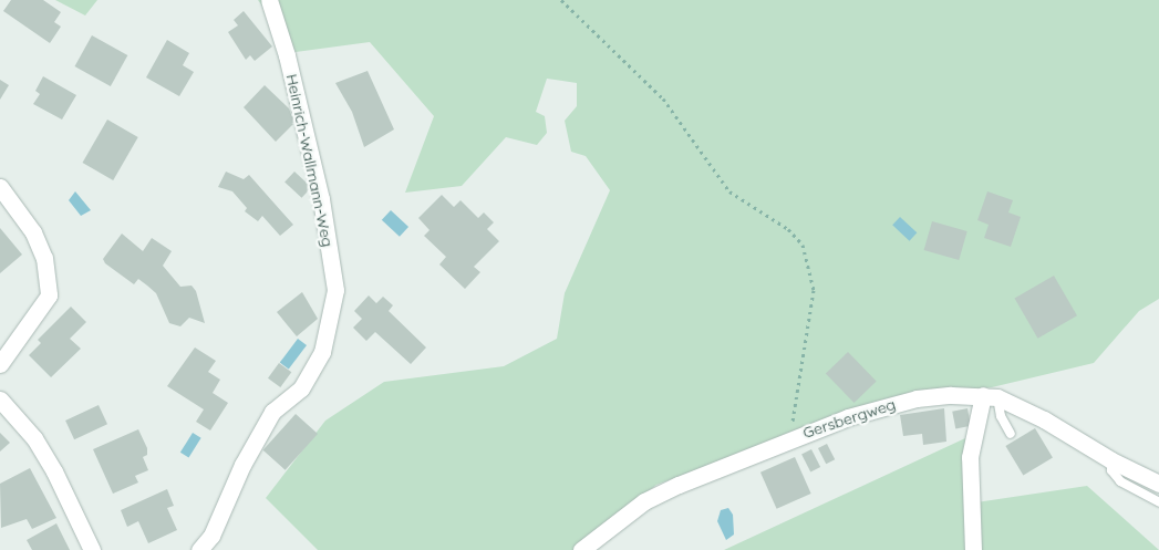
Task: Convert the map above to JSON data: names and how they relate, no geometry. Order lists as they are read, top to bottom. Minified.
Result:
{"streets":{"street":["Heinrich-Wallmann-Weg","Gersbergweg"]}}
